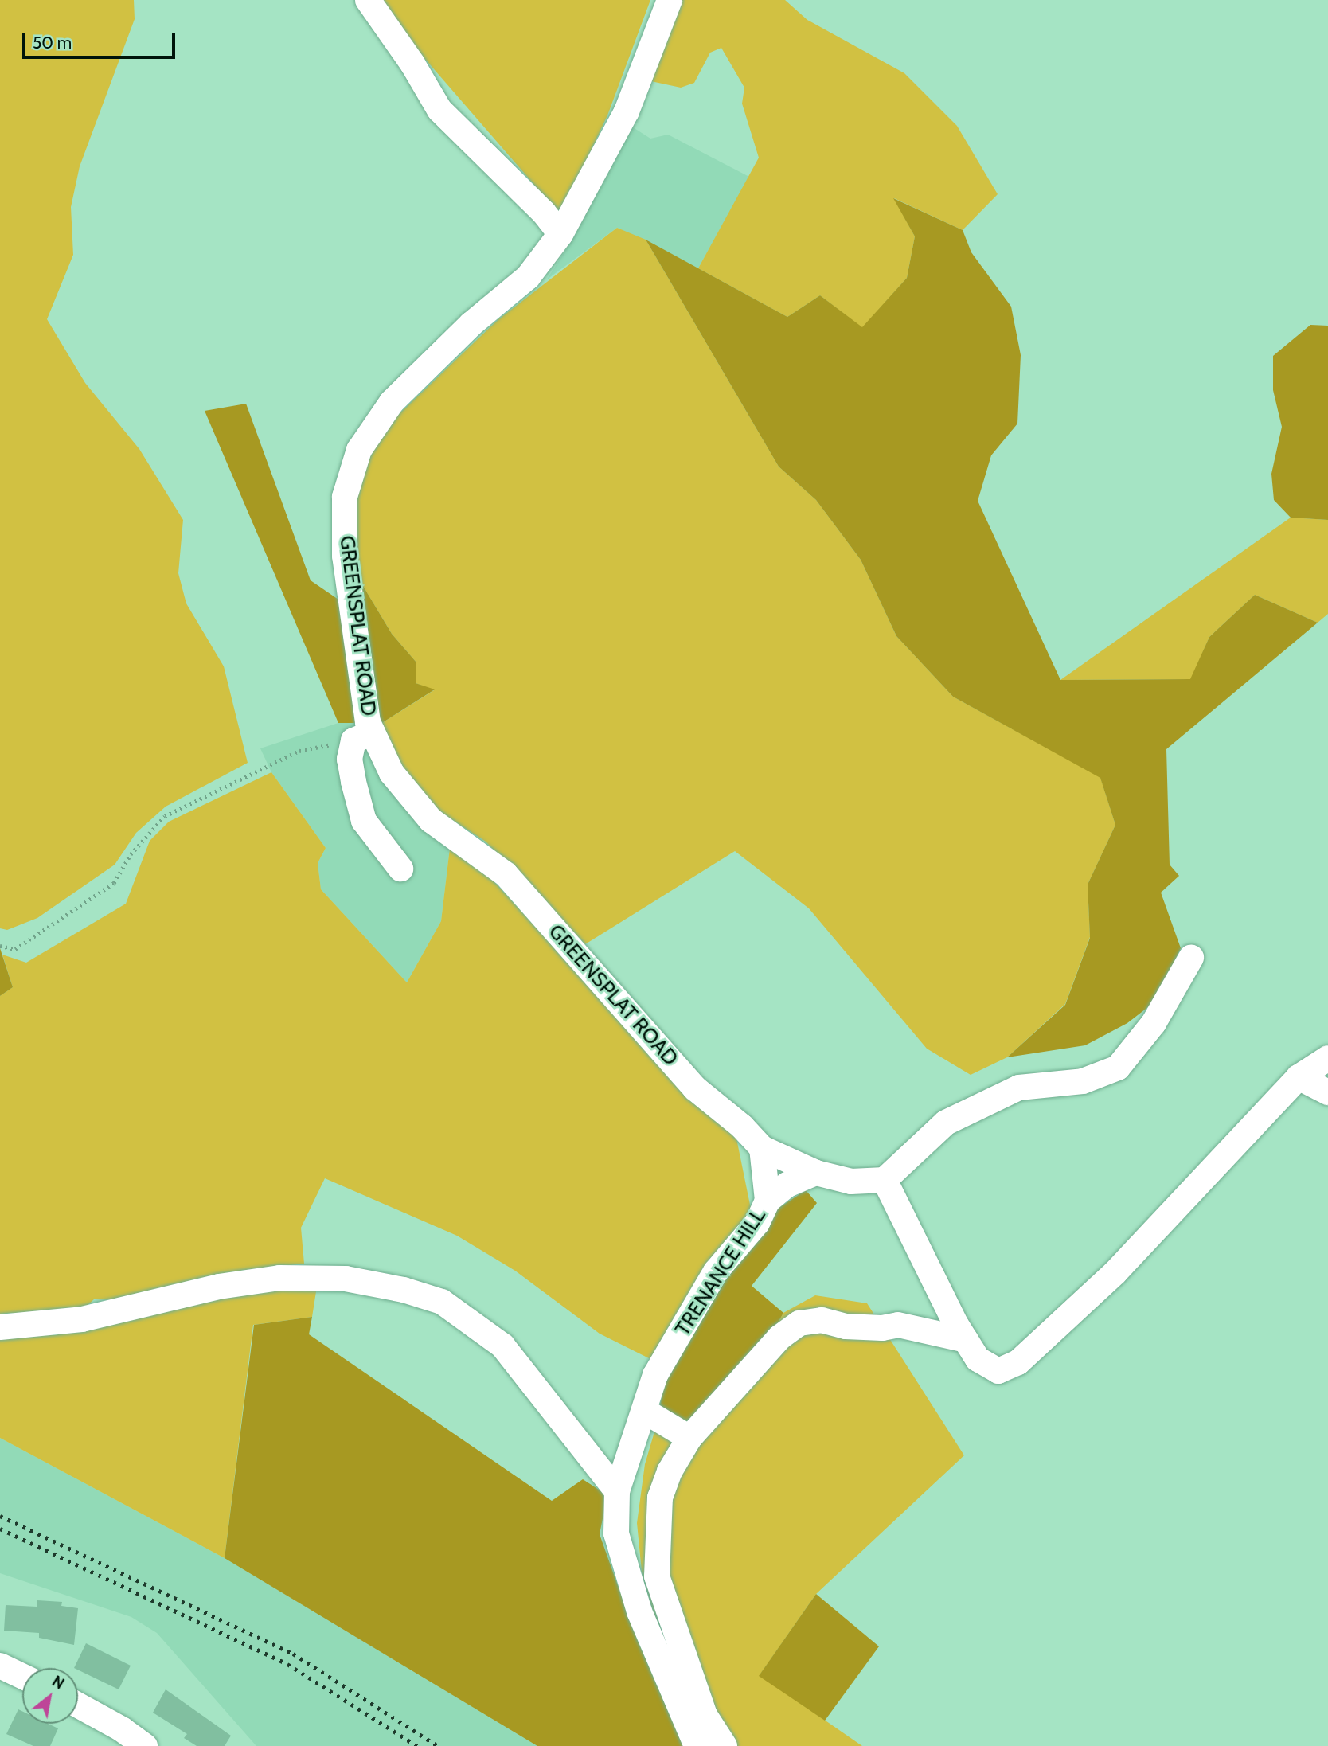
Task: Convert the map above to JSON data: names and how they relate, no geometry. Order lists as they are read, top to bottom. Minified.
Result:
{"streets":{"street":["GREENSPLAT ROAD","TRENANCE HILL"]},"scale_bar":"50 m","north":"top right"}
